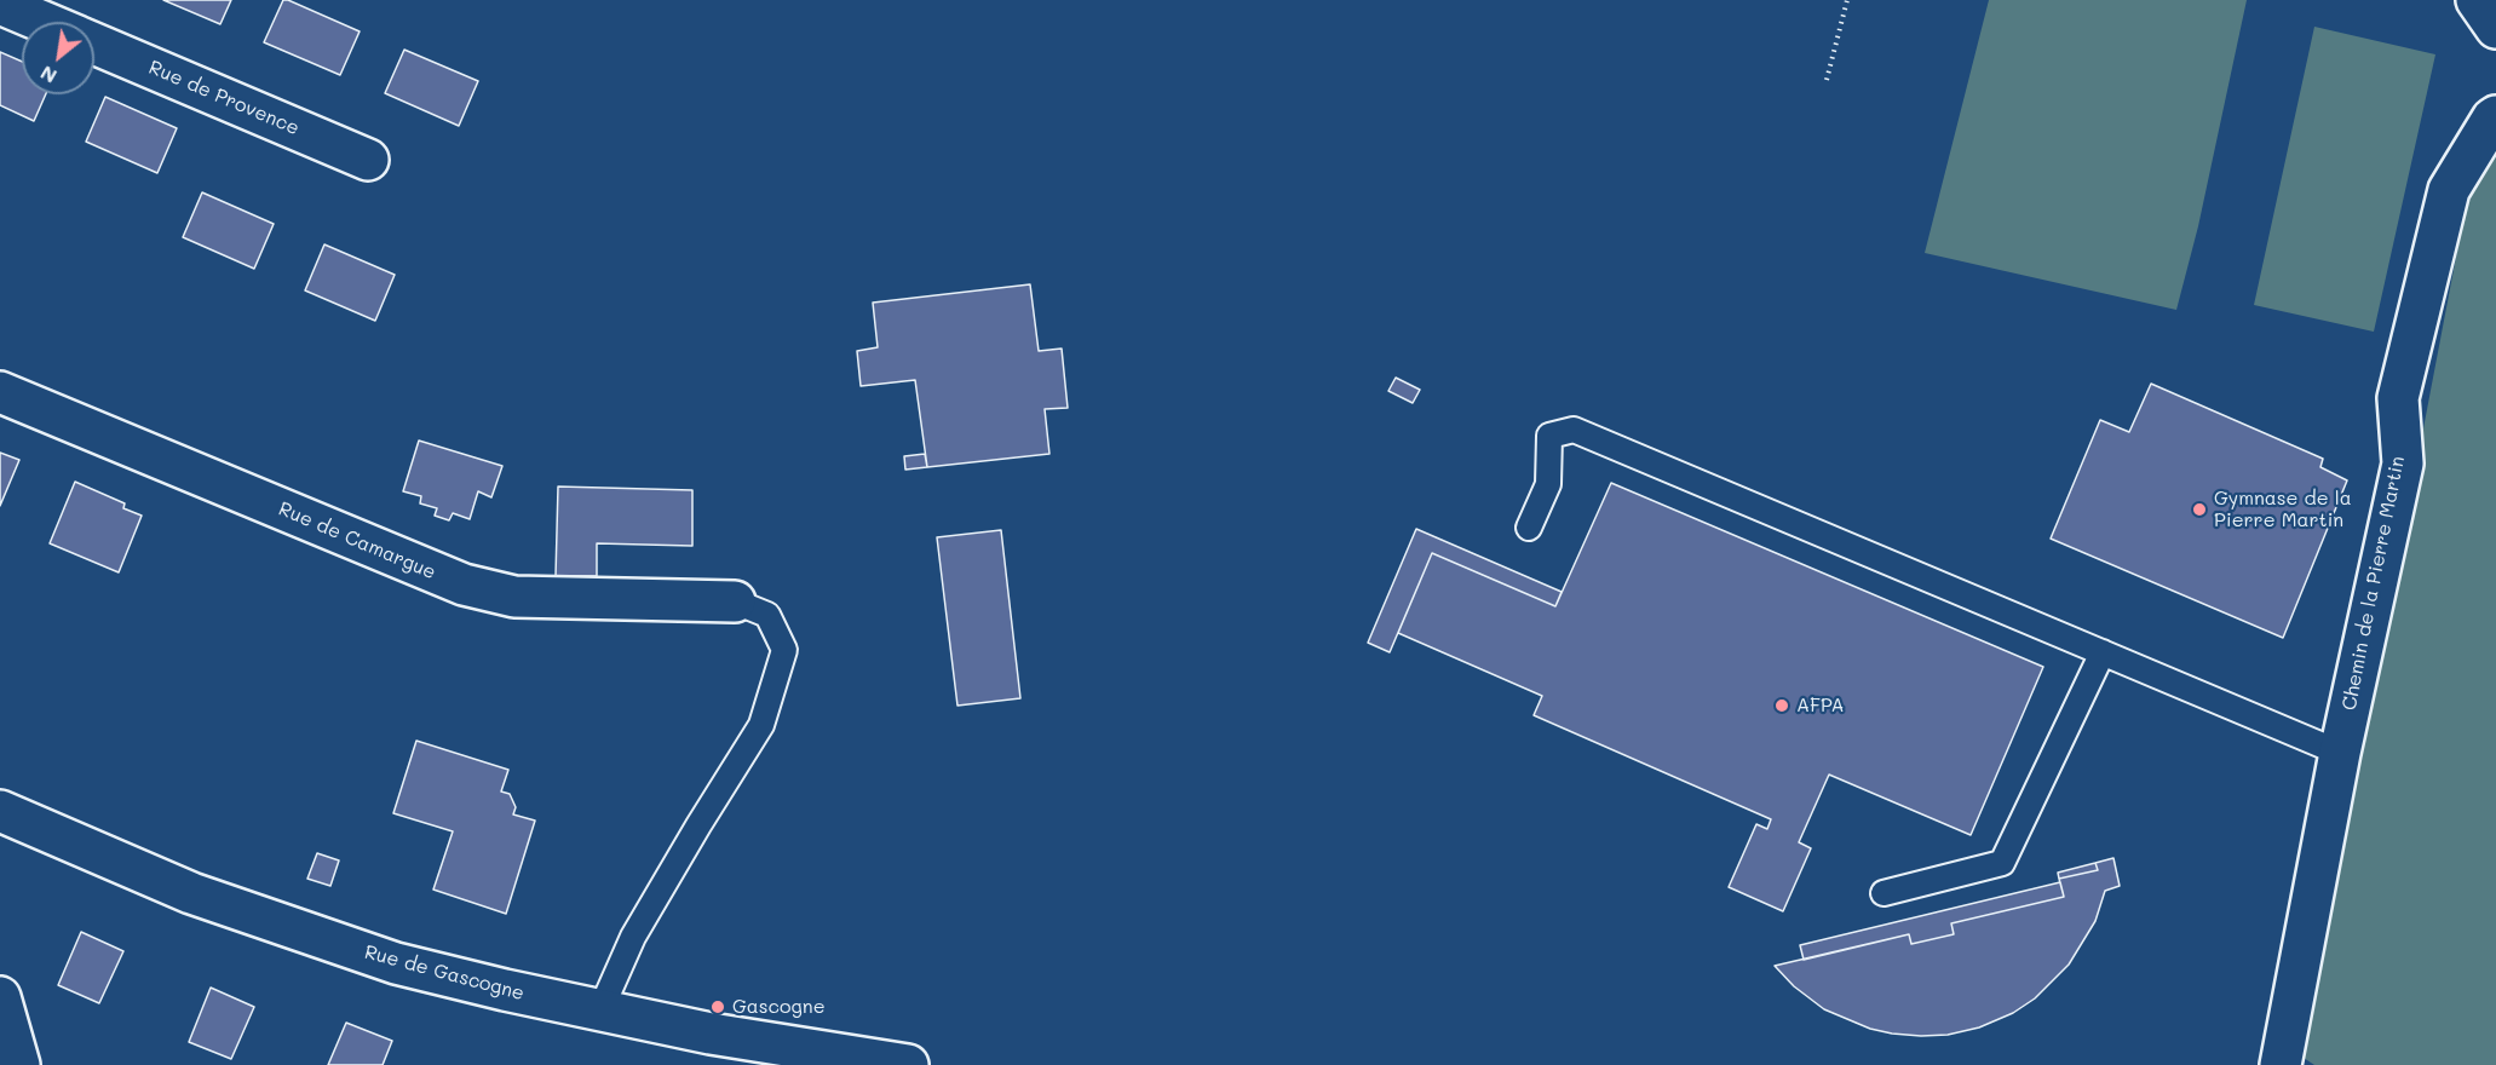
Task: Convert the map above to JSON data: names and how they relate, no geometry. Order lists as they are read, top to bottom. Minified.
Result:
{"streets":{"street":["Rue de Provence","Rue de Camargue","Chemin de la Pierre Martin","Rue de Gascogne"]},"places":["Gymnase de la Pierre Martin","AFPA","Gascogne"],"north":"bottom left"}
